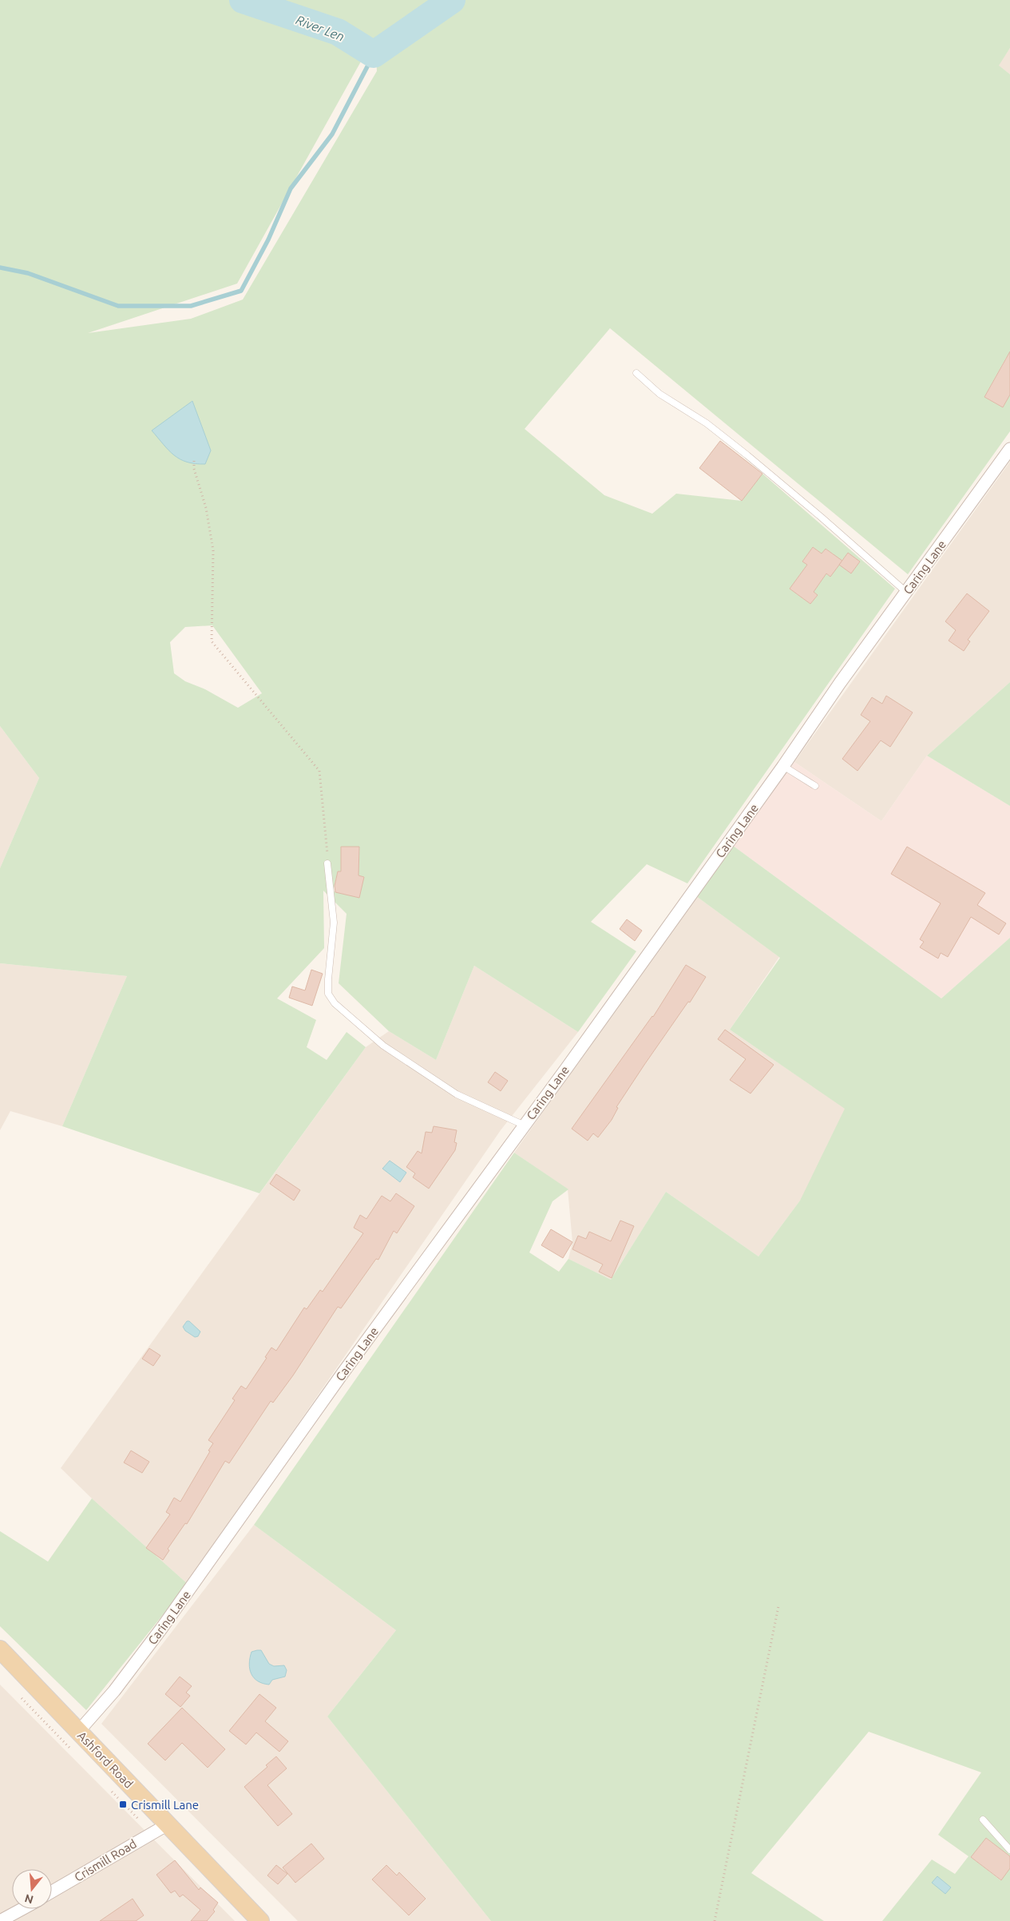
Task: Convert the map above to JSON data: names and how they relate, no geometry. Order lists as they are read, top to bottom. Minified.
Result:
{"streets":{"main road":["Ashford Road"],"street":["Caring Lane","Crismill Road"]},"crossings":[["Caring Lane","Ashford Road"],["Ashford Road","Crismill Road"]],"water":["River Len"],"places":{"transit":["Crismill Lane"]},"north":"bottom"}
